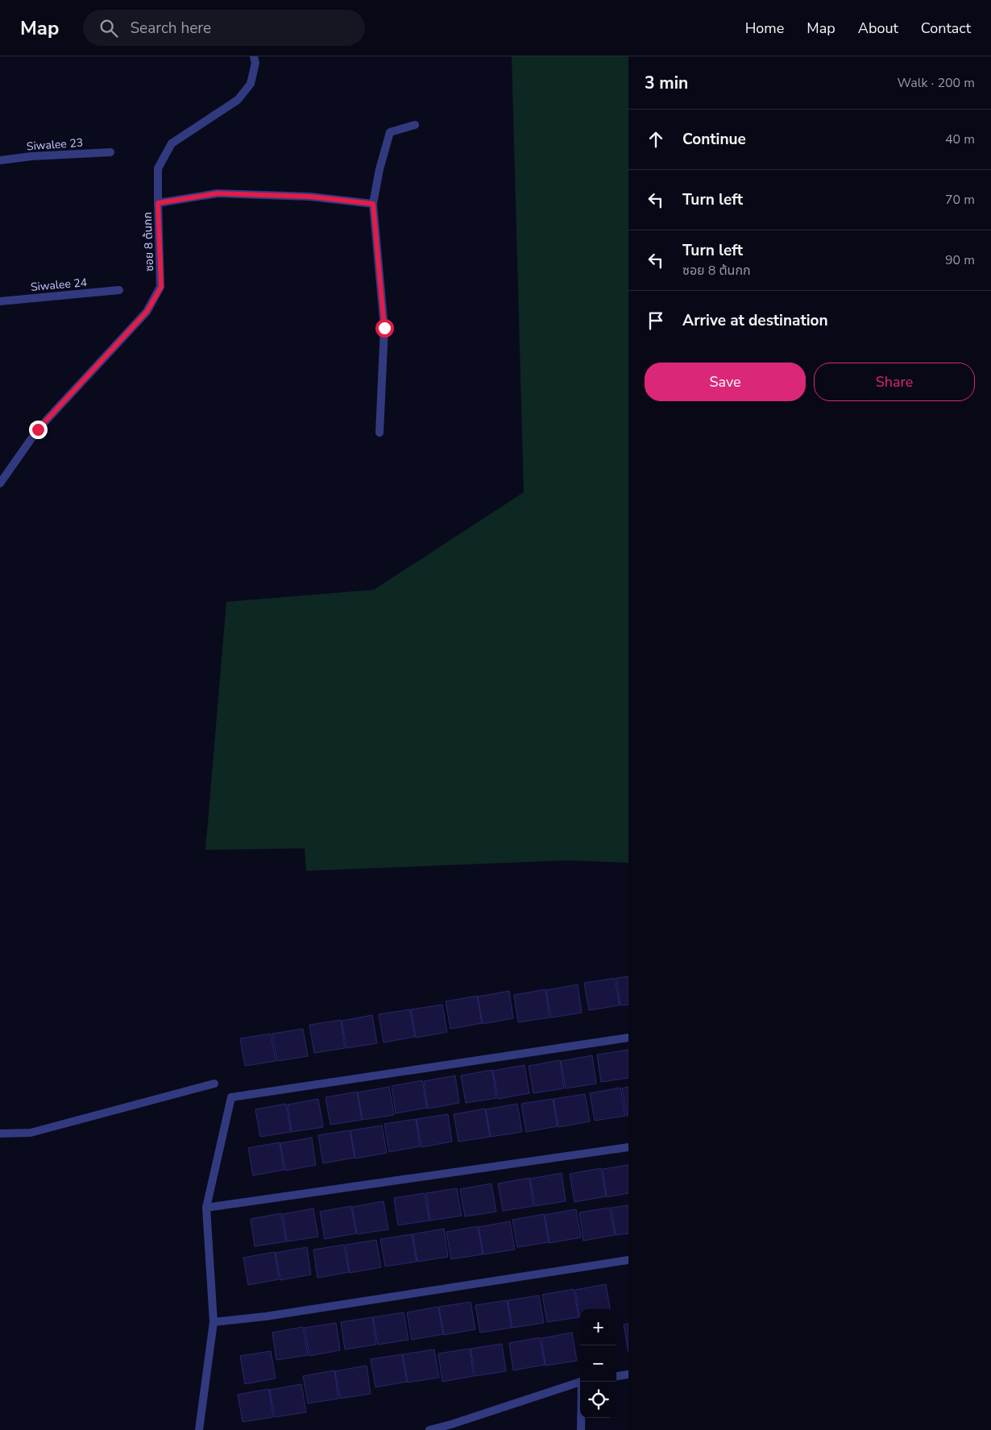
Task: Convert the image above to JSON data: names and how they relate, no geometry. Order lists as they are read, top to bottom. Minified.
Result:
{"streets":{"street":["Siwalee 23","ซอย 8 ต้นกก","Siwalee 24"]},"page":{"header":"Map","search":"Search here","nav":["Home","Map","About","Contact"],"heading":["3 min","Walk · 200 m"],"list":[["Continue","40 m"],["Turn left","70 m"],["Turn left","ซอย 8 ต้นกก","90 m"],"Arrive at destination"],"buttons":["Save","Share"],"map_buttons":["+","−"]}}
